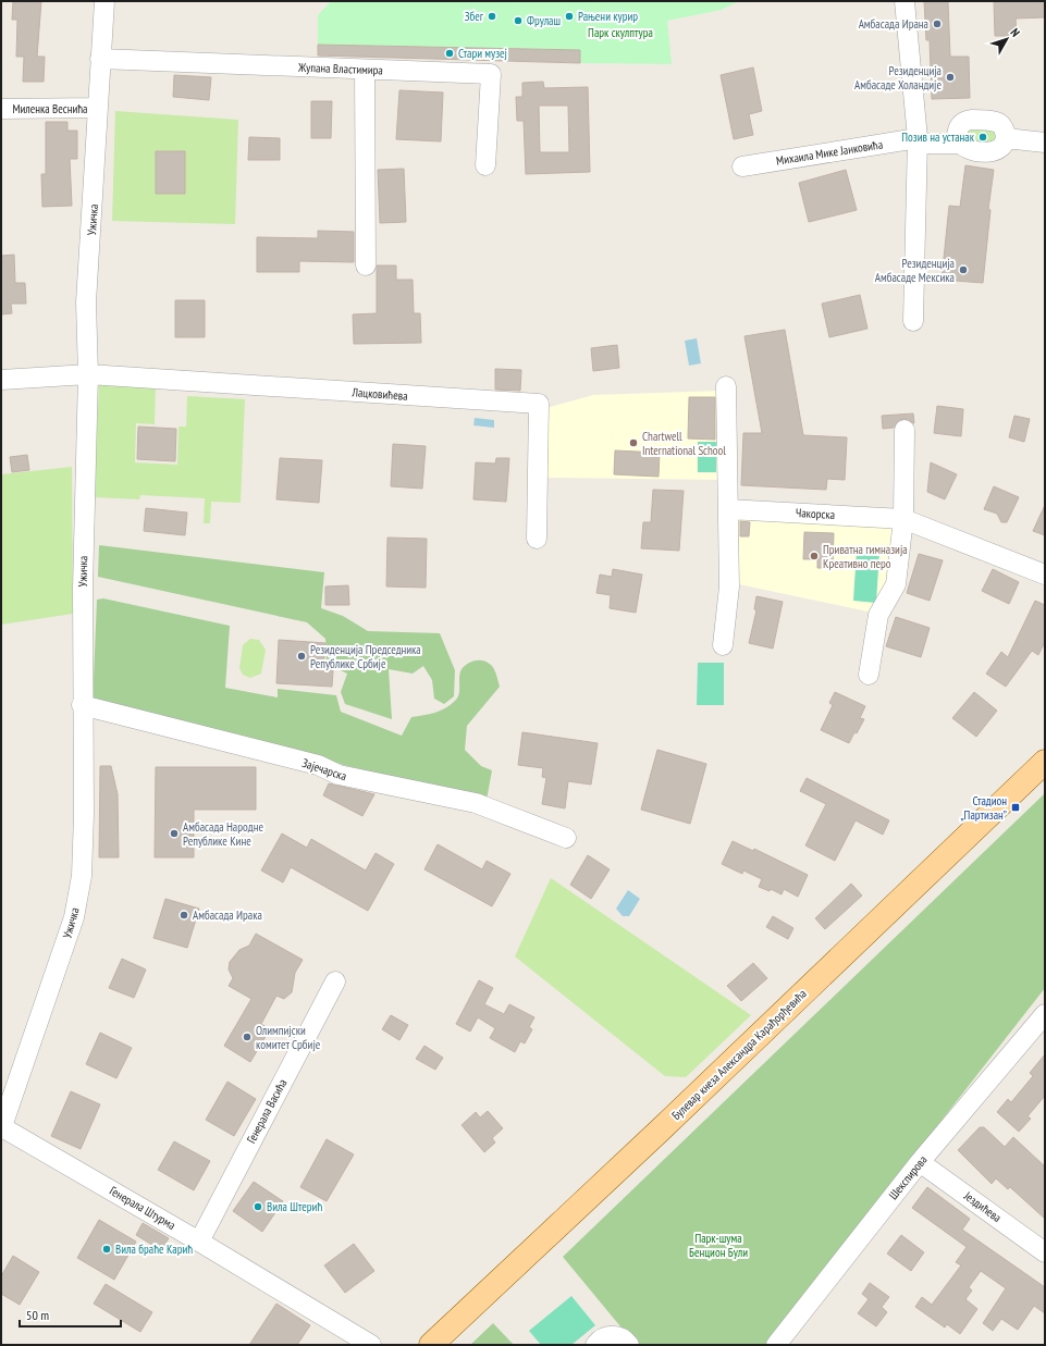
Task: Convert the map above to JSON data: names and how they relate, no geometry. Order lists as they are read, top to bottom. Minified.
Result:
{"streets":{"main road":["Булевар кнеза Александра Карађорђевића"],"street":["Жупана Властимира","Миленка Веснића","Михаила Мике Јанковића","Ужичка","Лацковићева","Чакорска","Зајечарска","Генерала Васића","Шекспирова","Јездићева","Генерала Штурма"]},"crossings":[["Жупана Властимира","Ужичка"],["Миленка Веснића","Ужичка"],["Ужичка","Лацковићева"],["Ужичка","Зајечарска"],["Ужичка","Генерала Штурма"],["Генерала Васића","Генерала Штурма"],["Шекспирова","Јездићева"]],"parks":["Парк скулптура","Парк-шума Бенцион Були"],"places":{"other":["Збег","Рањени курир","Фрулаш","Амбасада Ирана","Стари музеј","Резиденција Амбасаде Холандије","Позив на устанак","Резиденција Амбасаде Мексика","Chartwell International School","Приватна гимназија Креативно перо","Резиденција Председника Републике Србије","Амбасада Народне Републике Кине","Амбасада Ирака","Олимпијски комитет Србије","Вила Штерић","Вила браће Карић"],"transit":["Стадион „Партизан”"]},"scale_bar":"50 m","north":"top right"}
